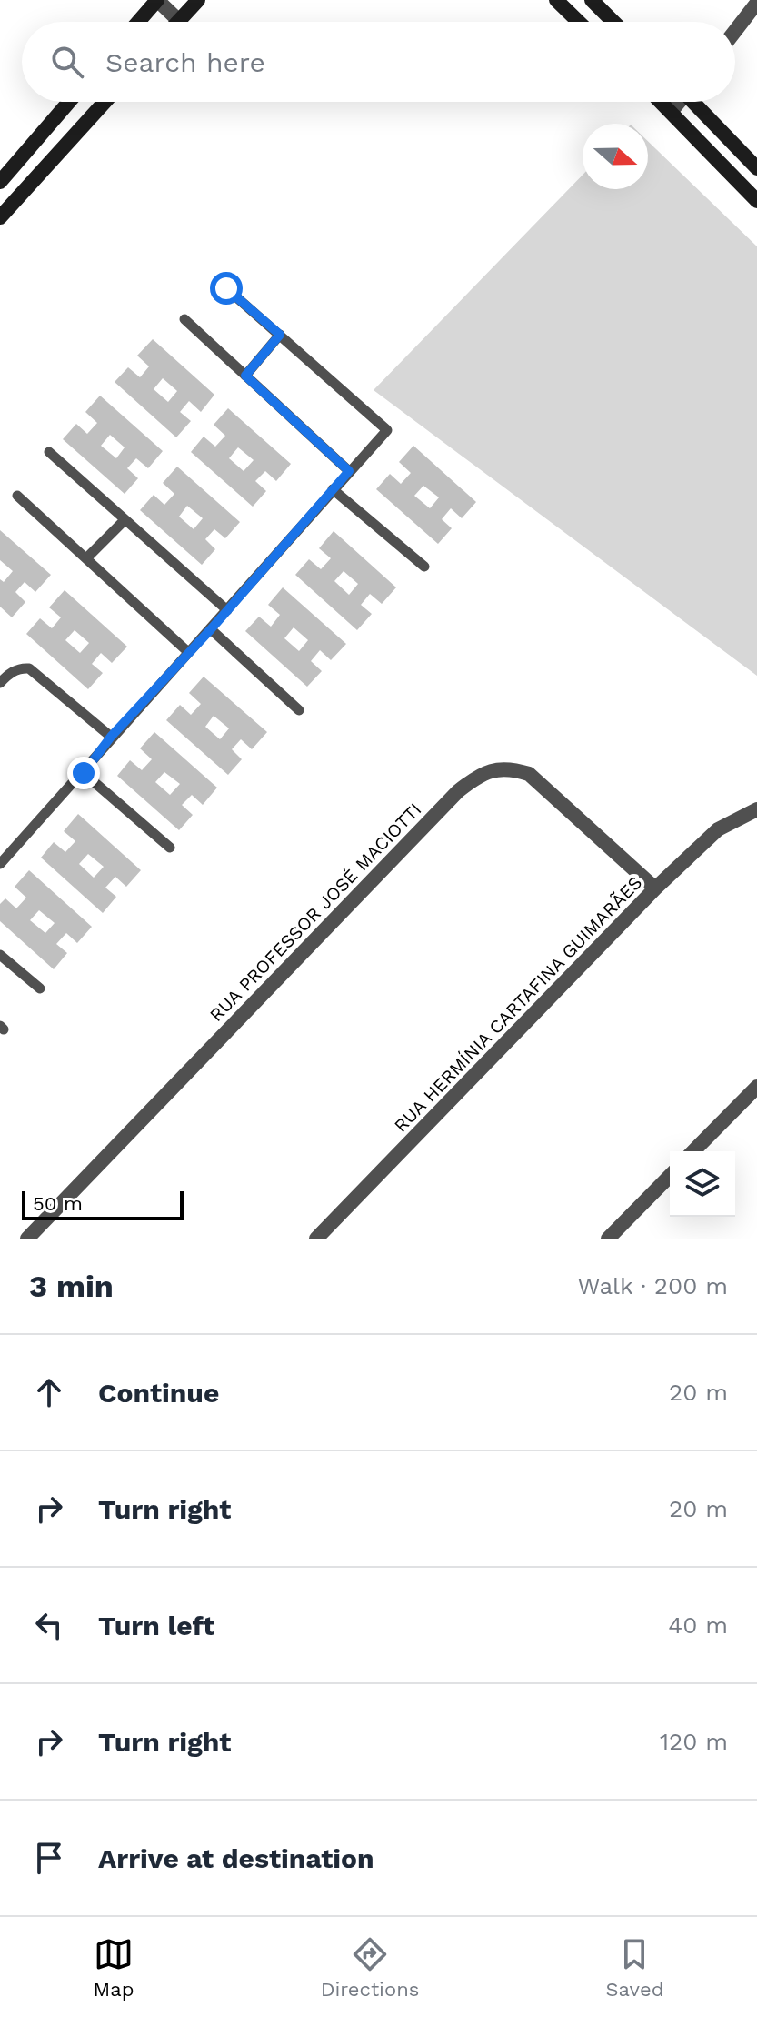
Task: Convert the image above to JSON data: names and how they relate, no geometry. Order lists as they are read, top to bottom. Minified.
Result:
{"streets":{"street":["RUA PROFESSOR JOSÉ MACIOTTI","RUA HERMÍNIA CARTAFINA GUIMARÃES"]},"crossings":[["RUA PROFESSOR JOSÉ MACIOTTI","RUA HERMÍNIA CARTAFINA GUIMARÃES"]],"scale_bar":"50 m","north":"right","page":{"search":"Search here","scale":"50 m","heading":["3 min","Walk · 200 m"],"list":[["Continue","20 m"],["Turn right","20 m"],["Turn left","40 m"],["Turn right","120 m"],"Arrive at destination"],"nav":["Map","Directions","Saved"]}}
